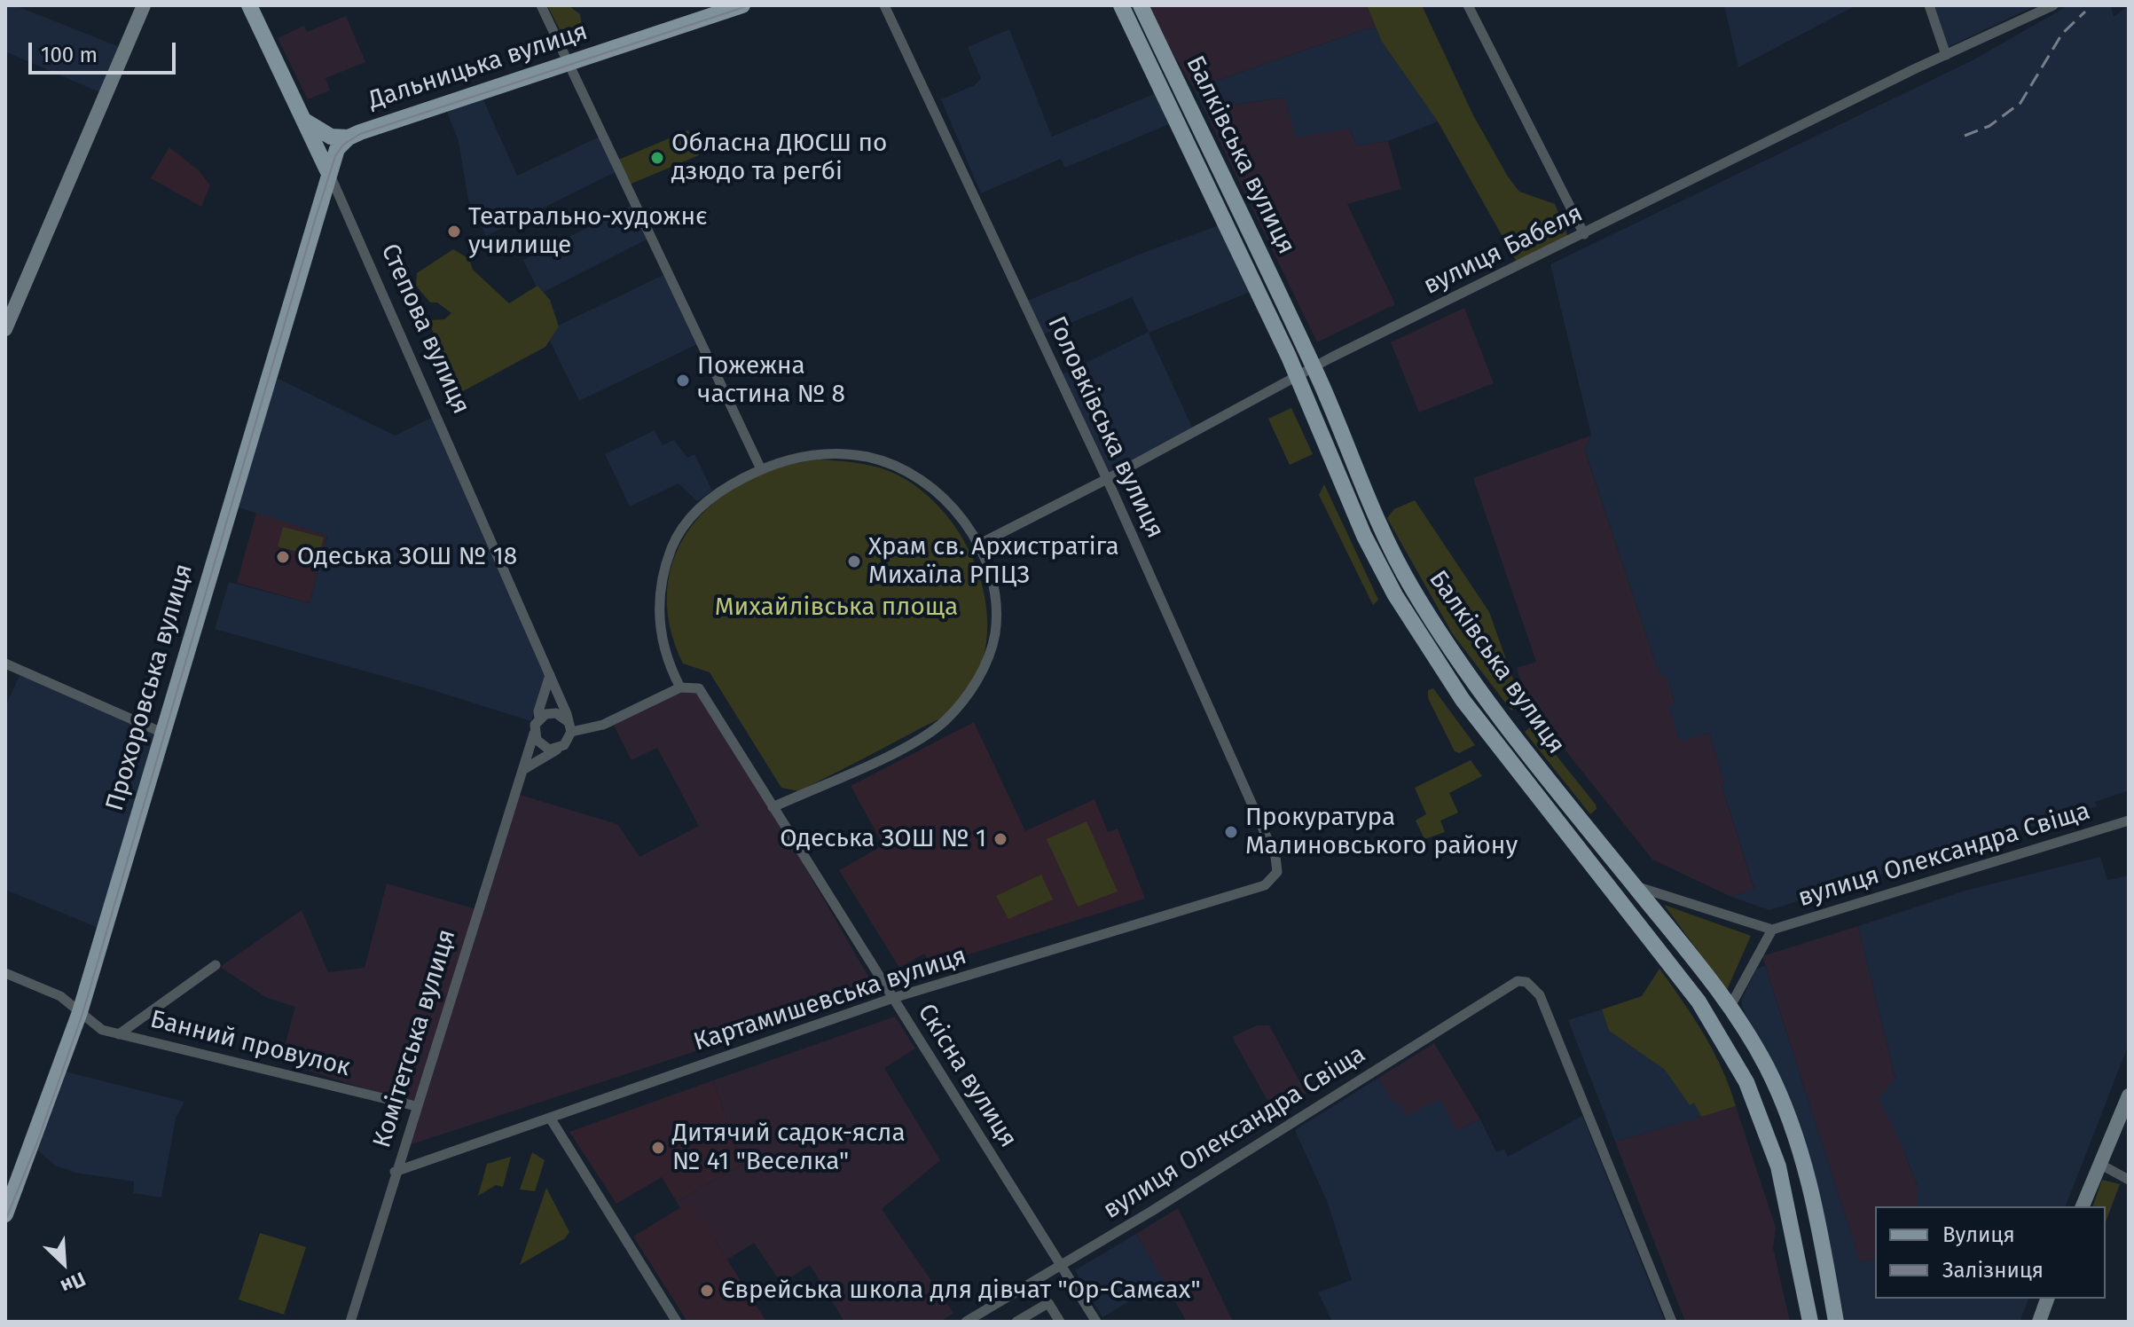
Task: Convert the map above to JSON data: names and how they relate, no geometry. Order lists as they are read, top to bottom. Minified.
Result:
{"streets":{"main road":["Дальницька вулиця","Балківська вулиця","Степова вулиця","Прохоровська вулиця"],"street":["вулиця Бабеля","Головківська вулиця","вулиця Олександра Свіща","Картамишевська вулиця","Комітетська вулиця","Банний провулок","Cкісна вулиця"]},"crossings":[["Дальницька вулиця","Степова вулиця"],["Дальницька вулиця","Прохоровська вулиця"],["Балківська вулиця","вулиця Бабеля"],["вулиця Бабеля","Головківська вулиця"],["Степова вулиця","Прохоровська вулиця"],["Степова вулиця","Комітетська вулиця"],["Головківська вулиця","Картамишевська вулиця"],["Прохоровська вулиця","Банний провулок"],["вулиця Олександра Свіща","Cкісна вулиця"],["Картамишевська вулиця","Комітетська вулиця"],["Картамишевська вулиця","Cкісна вулиця"],["Комітетська вулиця","Банний провулок"]],"parks":["Михайлівська площа"],"places":["Обласна ДЮСШ по дзюдо та регбі","Театрально-художнє училище","Пожежна частина № 8","Одеська ЗОШ № 18","Храм св. Архистратіга Михаїла РПЦЗ","Прокуратура Малиновського району","Одеська ЗОШ № 1","Дитячий садок-ясла № 41 \"Веселка\"","Єврейська школа для дівчат \"Ор-Самєах\""],"legend":["Вулиця","Залізниця"],"scale_bar":"100 m","north":"bottom right"}
